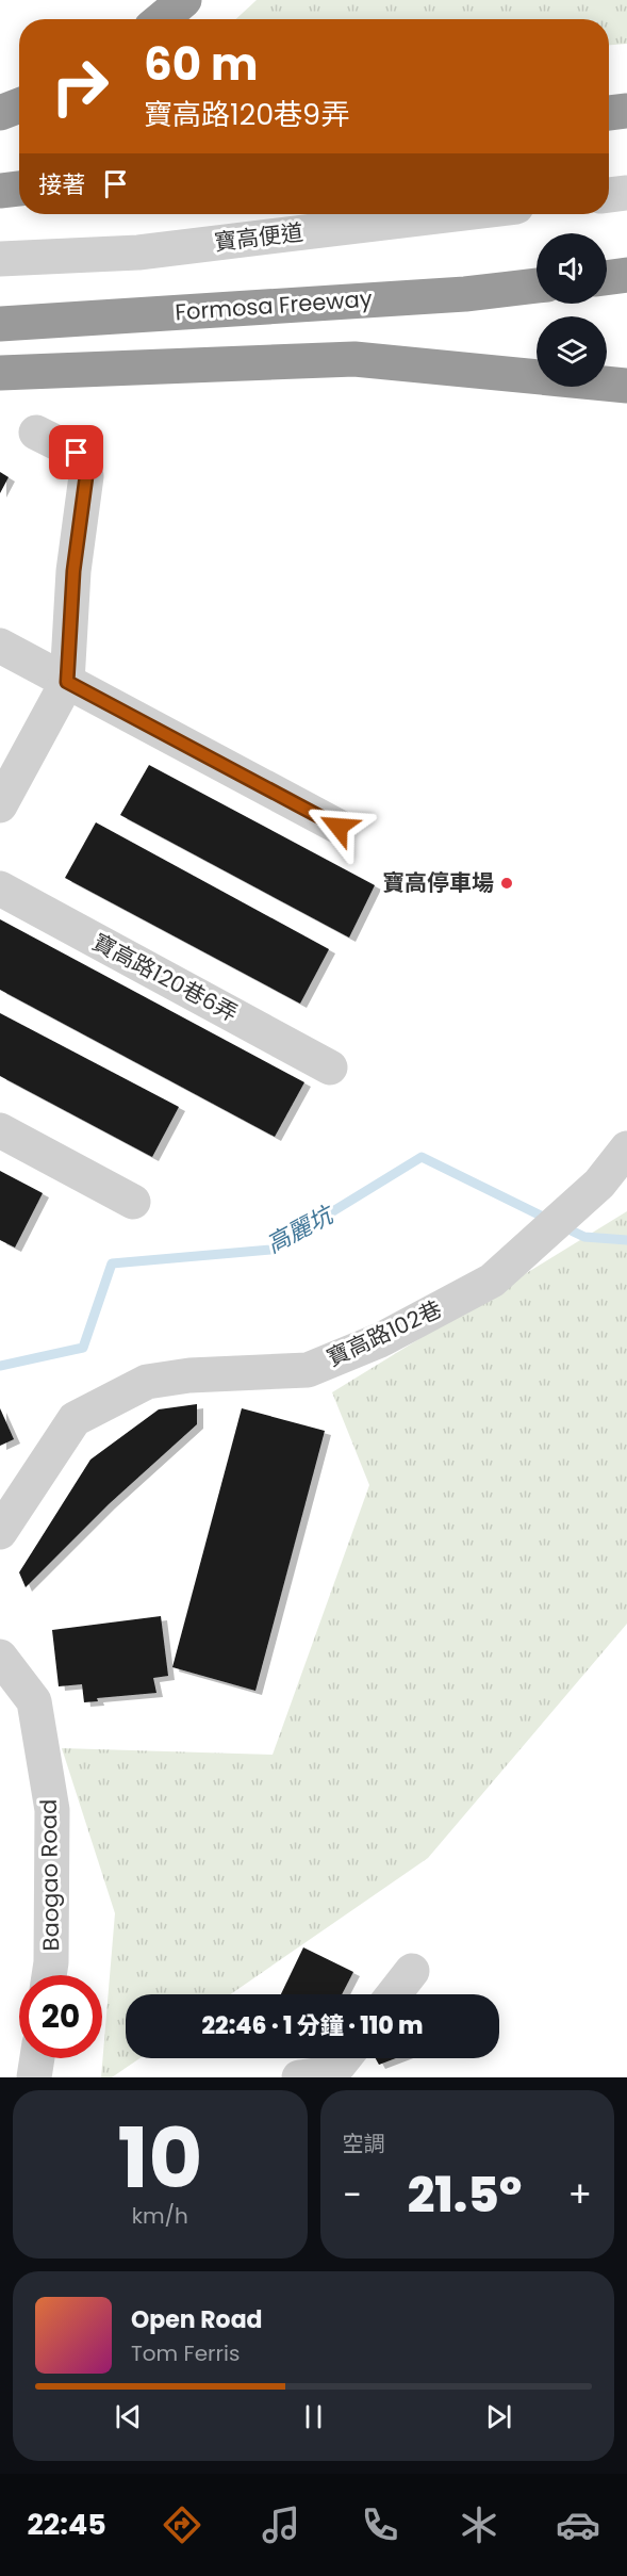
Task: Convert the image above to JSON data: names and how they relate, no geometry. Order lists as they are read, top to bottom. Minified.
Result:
{"streets":{"highway":["Formosa Freeway"],"street":["寶高便道","寶高路120巷6弄","寶高路102巷","Baogao Road"]},"water":["高麗坑"],"places":["寶高停車場"],"page":{"turn":["60 m","寶高路120巷9弄"],"then":"接著","limit":"20","trip":"22:46 · 1 分鐘 · 110 m","tile":[["10","km/h"],"空調"],"heat":["−","21.5°","+"],"song":["Open Road","Tom Ferris"],"tabs":"22:45"}}
